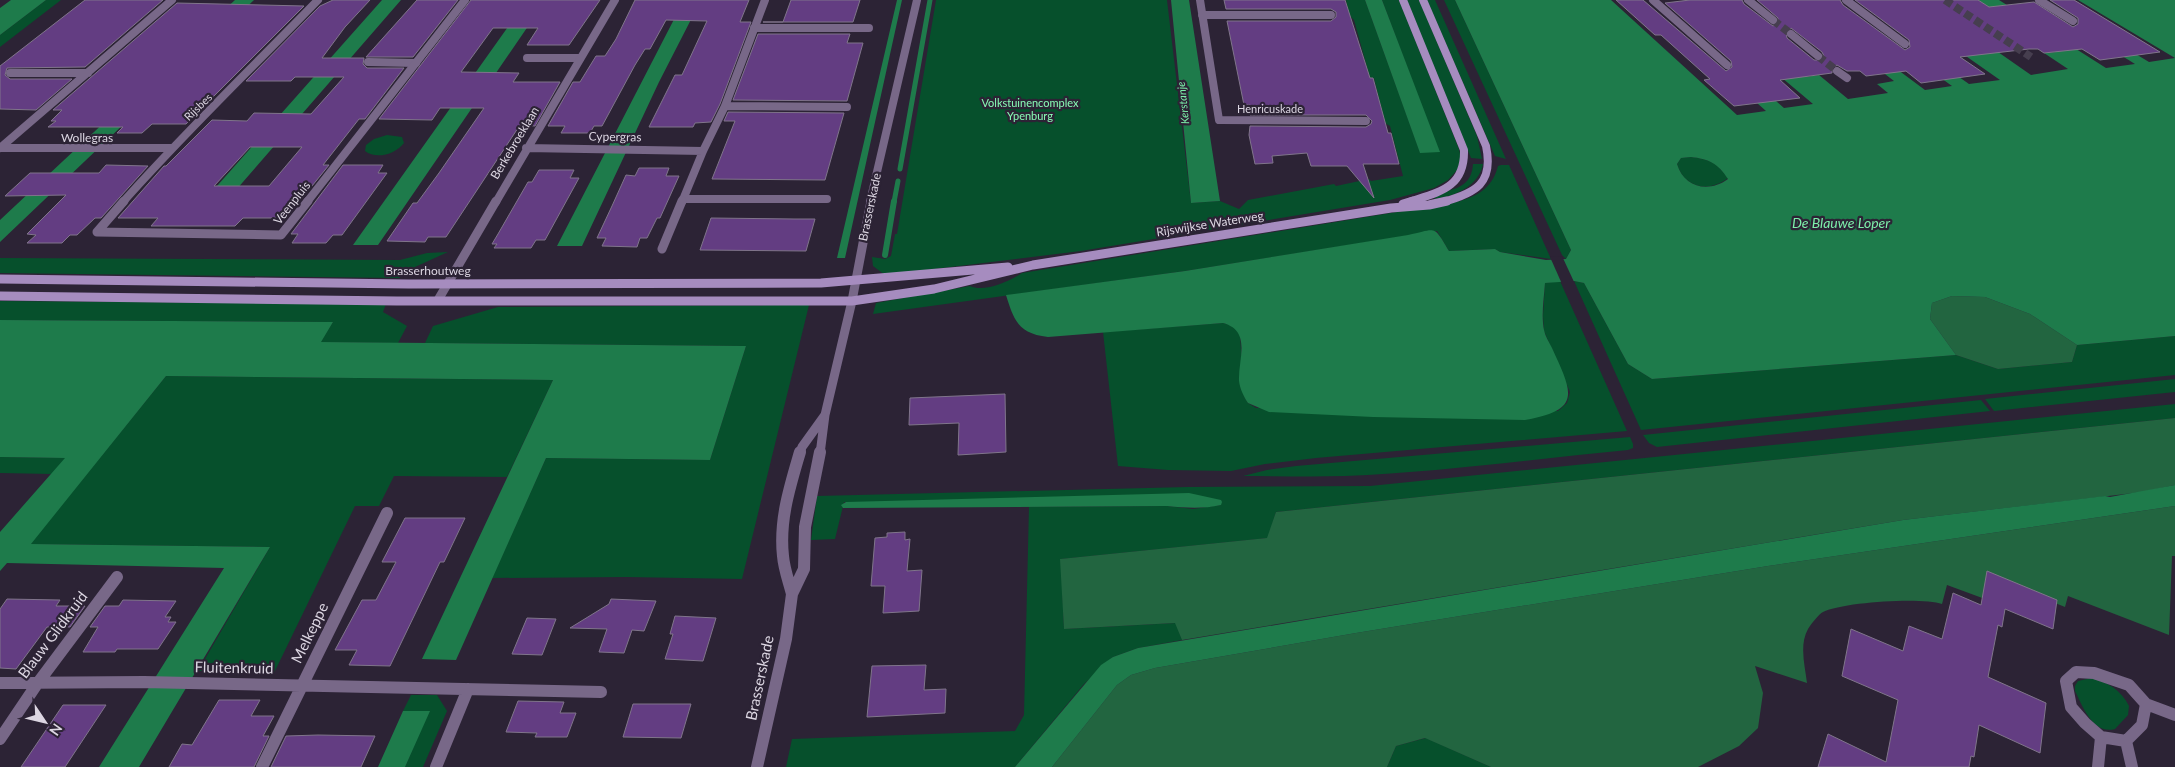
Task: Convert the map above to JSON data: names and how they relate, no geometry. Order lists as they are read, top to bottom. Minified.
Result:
{"streets":{"main road":["Rijswijkse Waterweg","Brasserhoutweg"],"street":["Rijsbes","Henricuskade","Cypergras","Wollegras","Berkebroeklaan","Veenpluis","Brasserskade","Melkeppe","Blauw Glidkruid","Fluitenkruid"]},"crossings":[["Rijsbes","Wollegras"],["Rijsbes","Veenpluis"],["Cypergras","Berkebroeklaan"],["Berkebroeklaan","Brasserhoutweg"],["Brasserskade","Rijswijkse Waterweg"],["Brasserskade","Brasserhoutweg"],["Rijswijkse Waterweg","Brasserhoutweg"],["Melkeppe","Fluitenkruid"],["Blauw Glidkruid","Fluitenkruid"]],"water":["Kerstanje","De Blauwe Loper"],"parks":["Volkstuinencomplex Ypenburg"],"north":"bottom right"}
